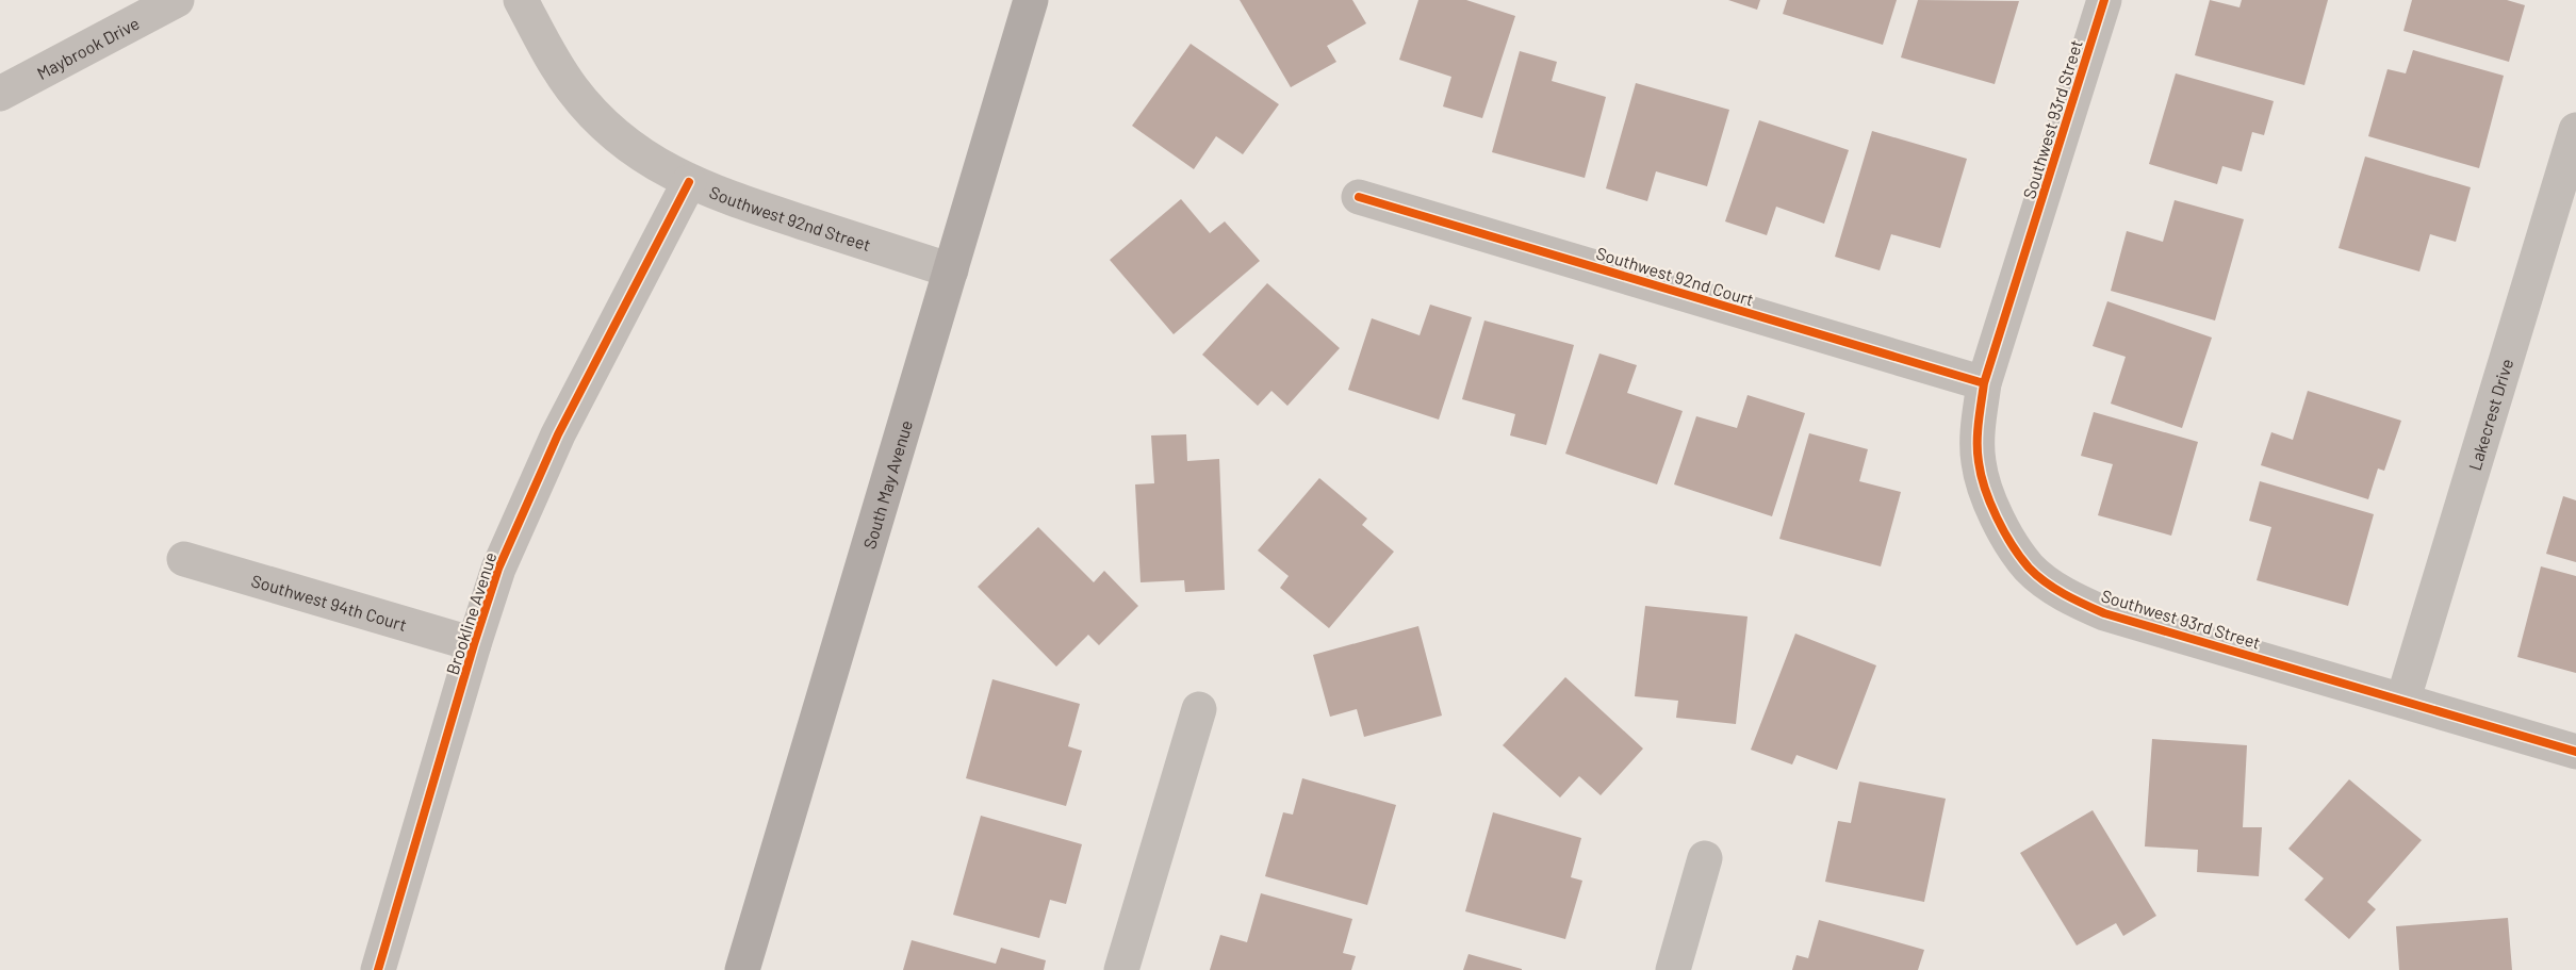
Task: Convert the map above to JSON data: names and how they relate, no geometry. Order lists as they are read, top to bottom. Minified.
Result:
{"streets":{"main road":["South May Avenue"],"street":["Maybrook Drive","Southwest 93rd Street","Southwest 92nd Street","Southwest 92nd Court","Lakecrest Drive","Southwest 94th Court","Brookline Avenue"]},"crossings":[["Southwest 93rd Street","Southwest 92nd Court"],["Southwest 93rd Street","Lakecrest Drive"],["Southwest 92nd Street","South May Avenue"],["Southwest 92nd Street","Brookline Avenue"],["Southwest 94th Court","Brookline Avenue"]]}
